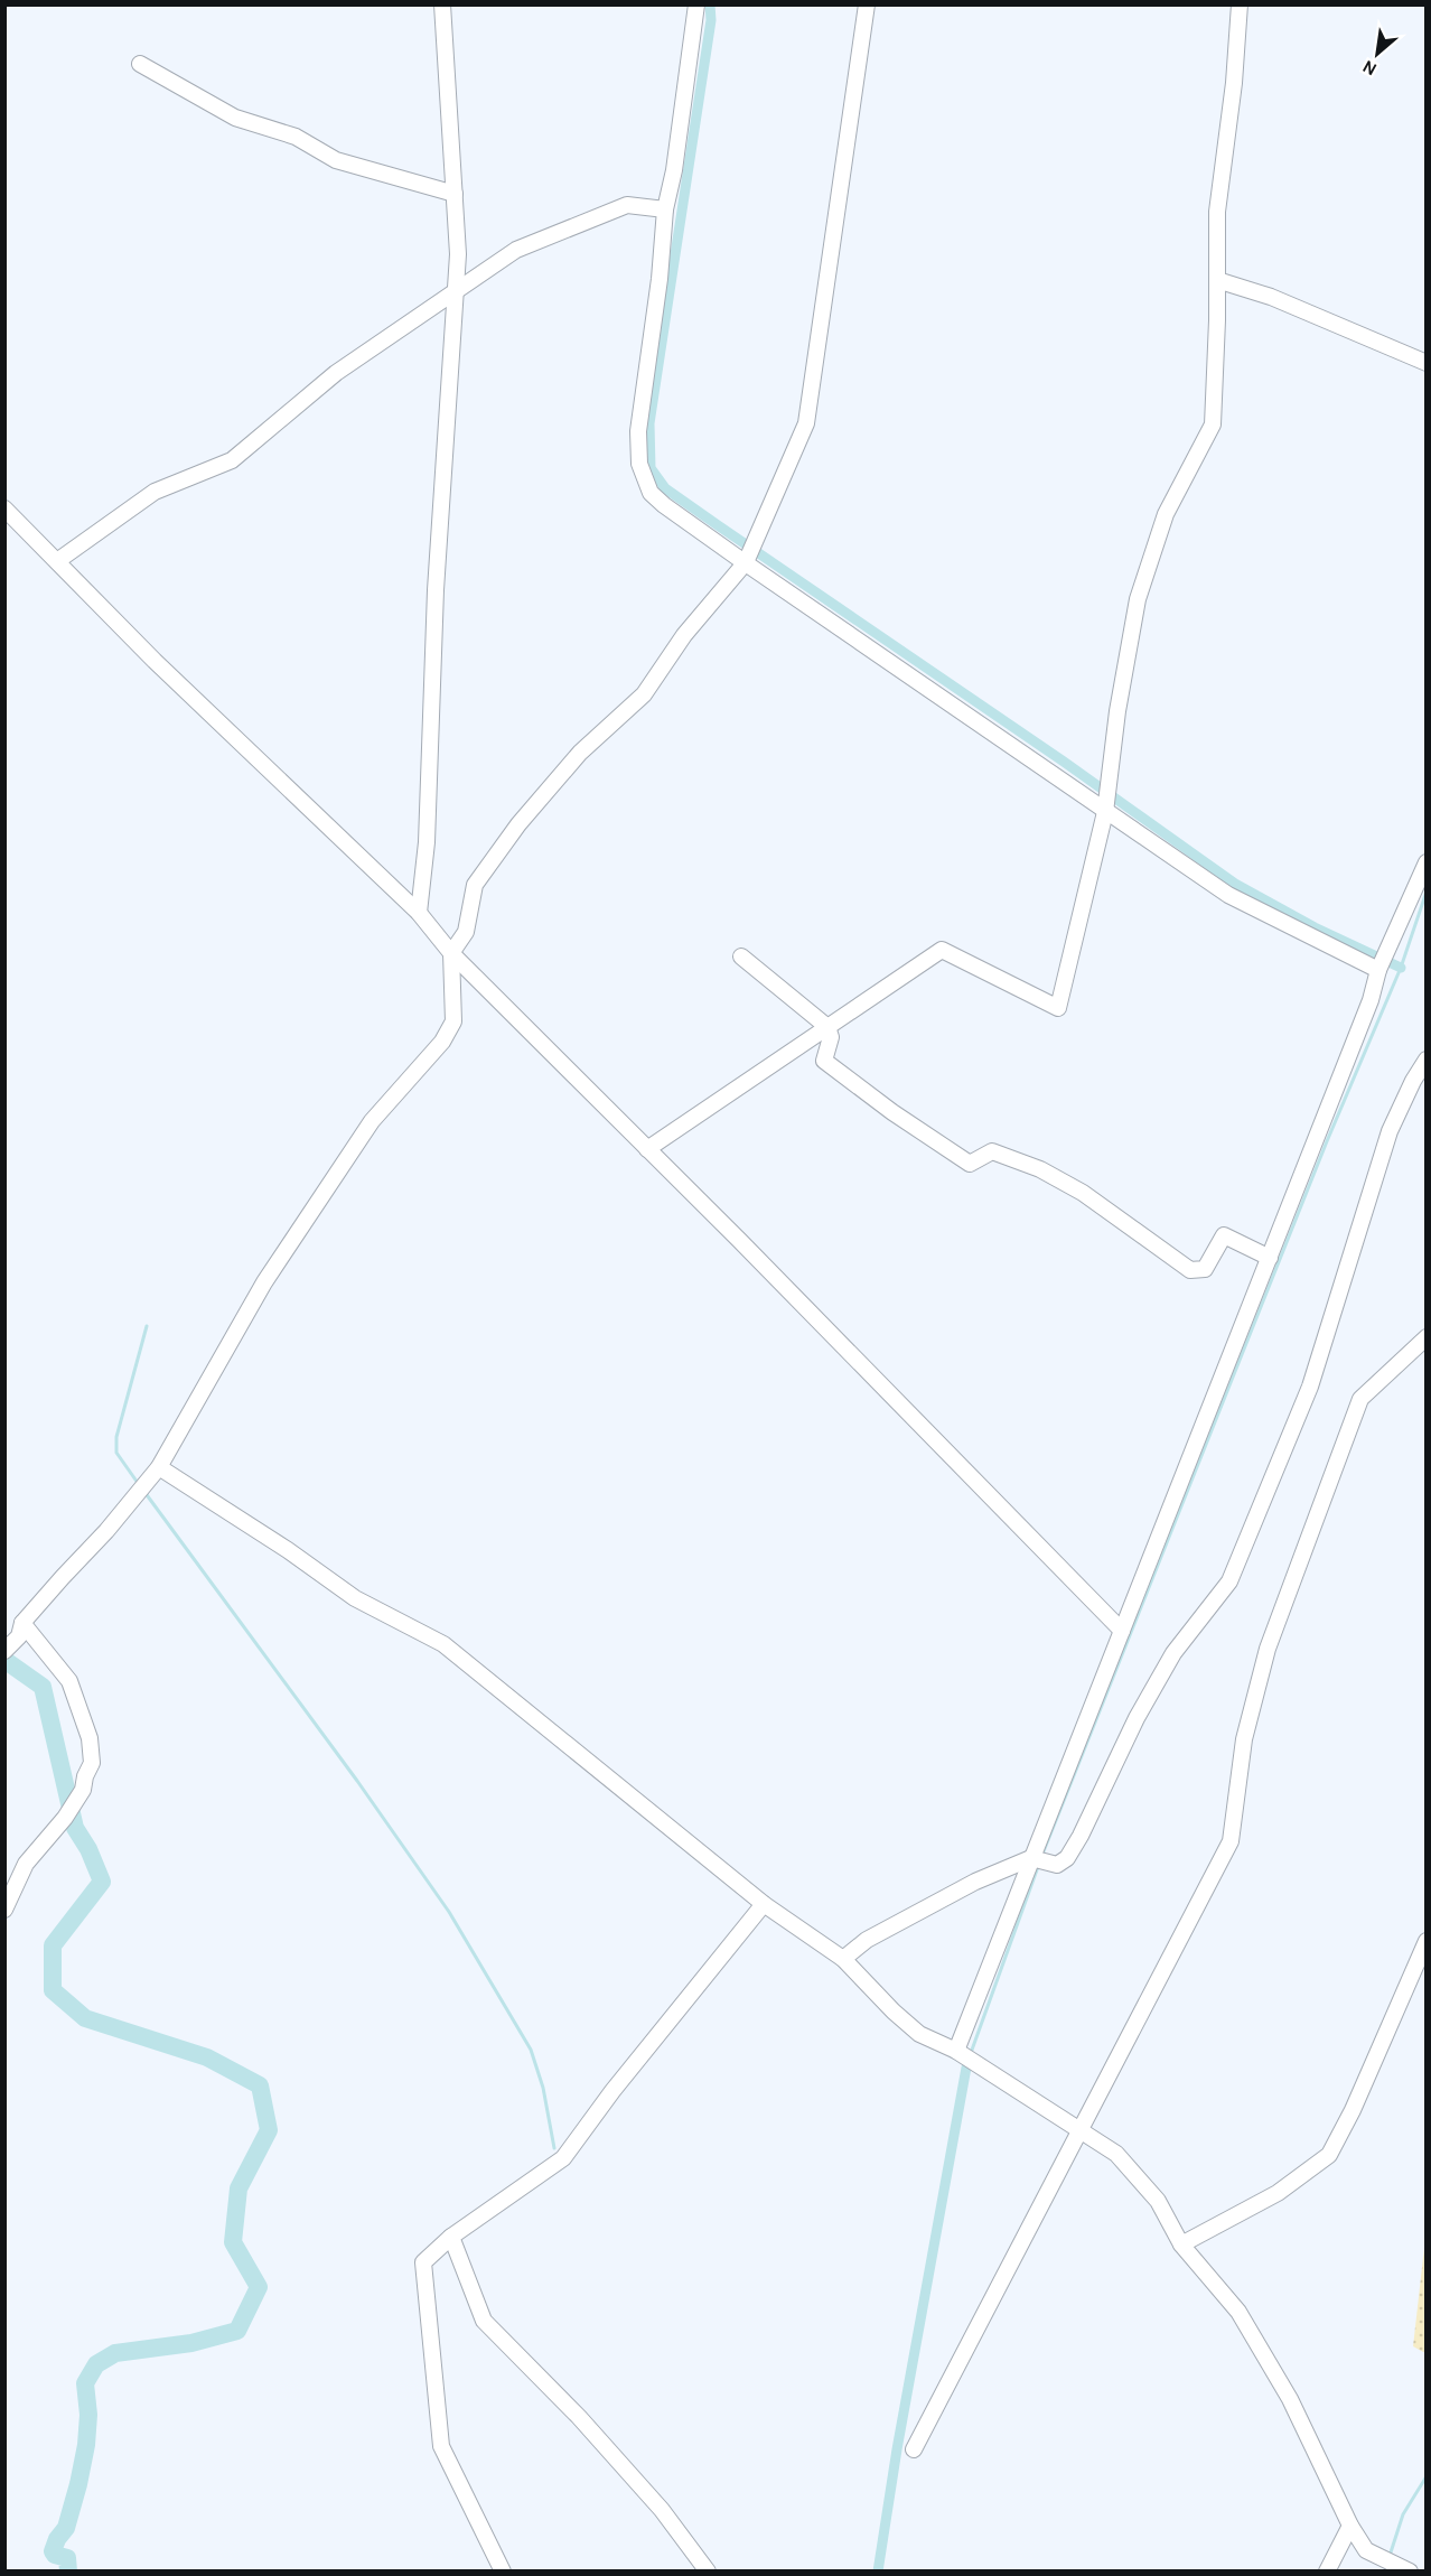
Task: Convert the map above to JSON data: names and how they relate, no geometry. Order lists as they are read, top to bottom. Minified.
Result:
{"north":"bottom left"}
